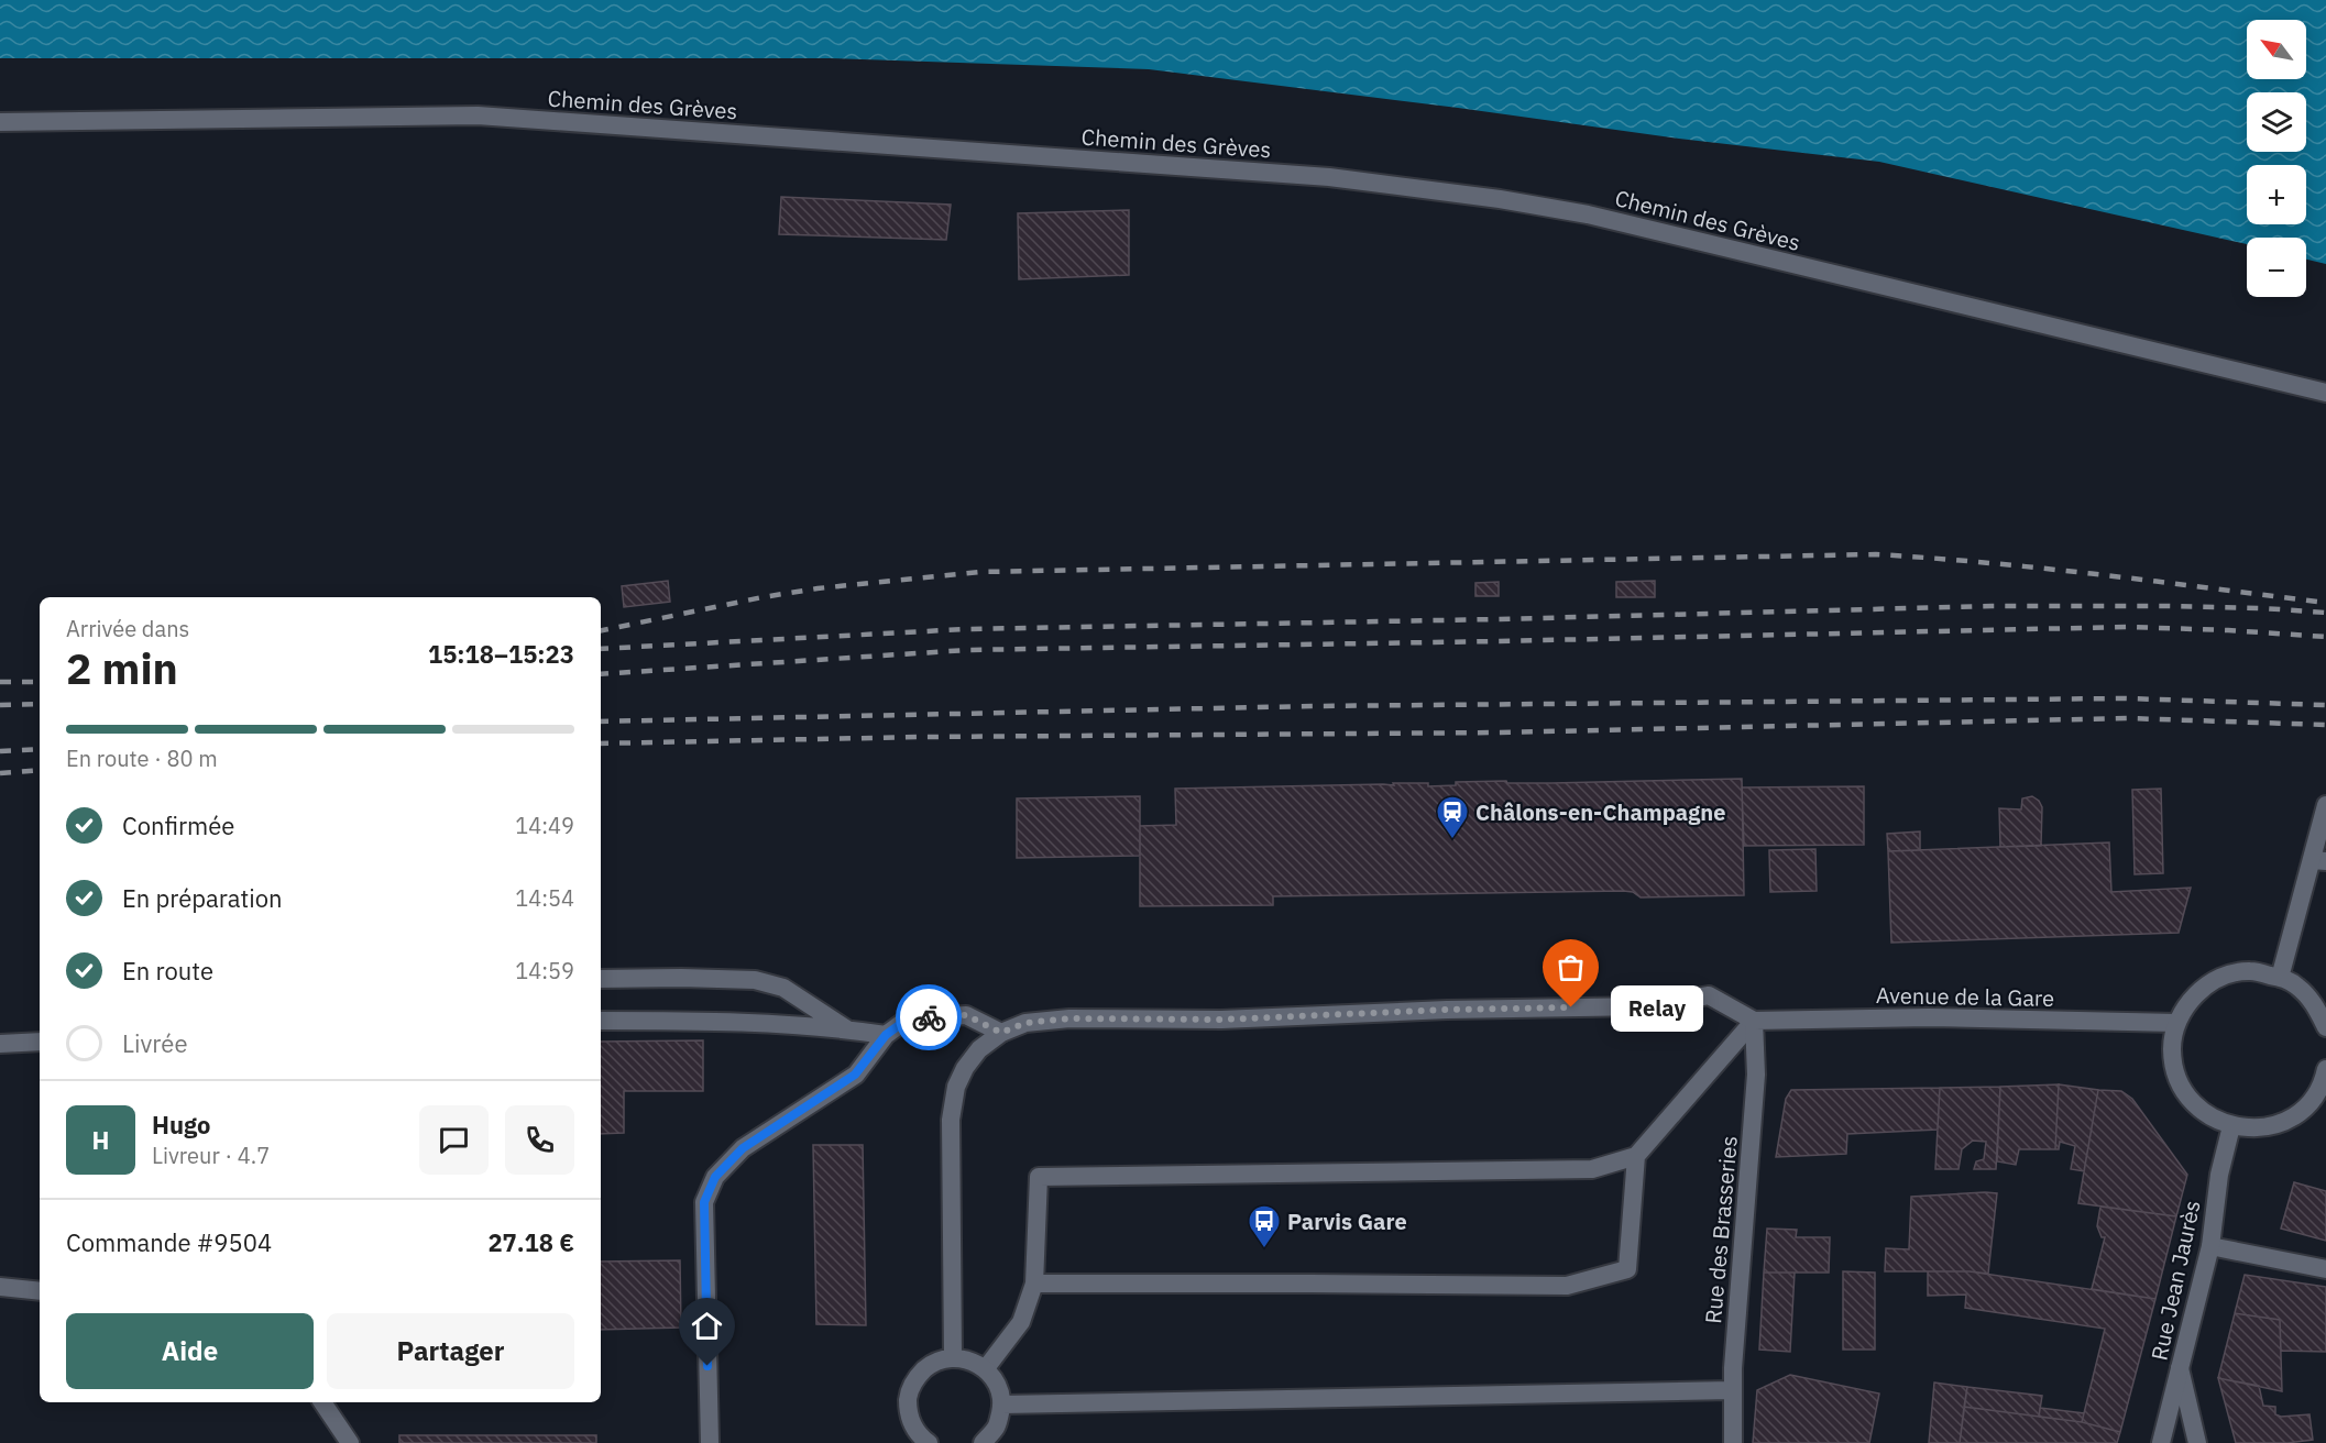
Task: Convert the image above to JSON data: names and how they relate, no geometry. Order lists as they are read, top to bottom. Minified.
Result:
{"streets":{"street":["Chemin des Grèves","Avenue de la Gare","Rue des Brasseries","Rue Jean Jaurès"]},"crossings":[["Avenue de la Gare","Rue des Brasseries"]],"places":{"station":["Châlons-en-Champagne"],"other":["Relay"],"bus stop":["Parvis Gare"]},"north":"top left","page":{"map_buttons":["+","−"],"heading":["2 min","Arrivée dans","15:18–15:23"],"panel":["Hugo","Livreur · 4.7","Commande #9504","27.18 €"],"bar":"En route · 80 m","list":[["Confirmée","14:49"],["En préparation","14:54"],["En route","14:59"],"Livrée"],"bubble":"Relay","round":"H","buttons":["Aide","Partager"]}}
